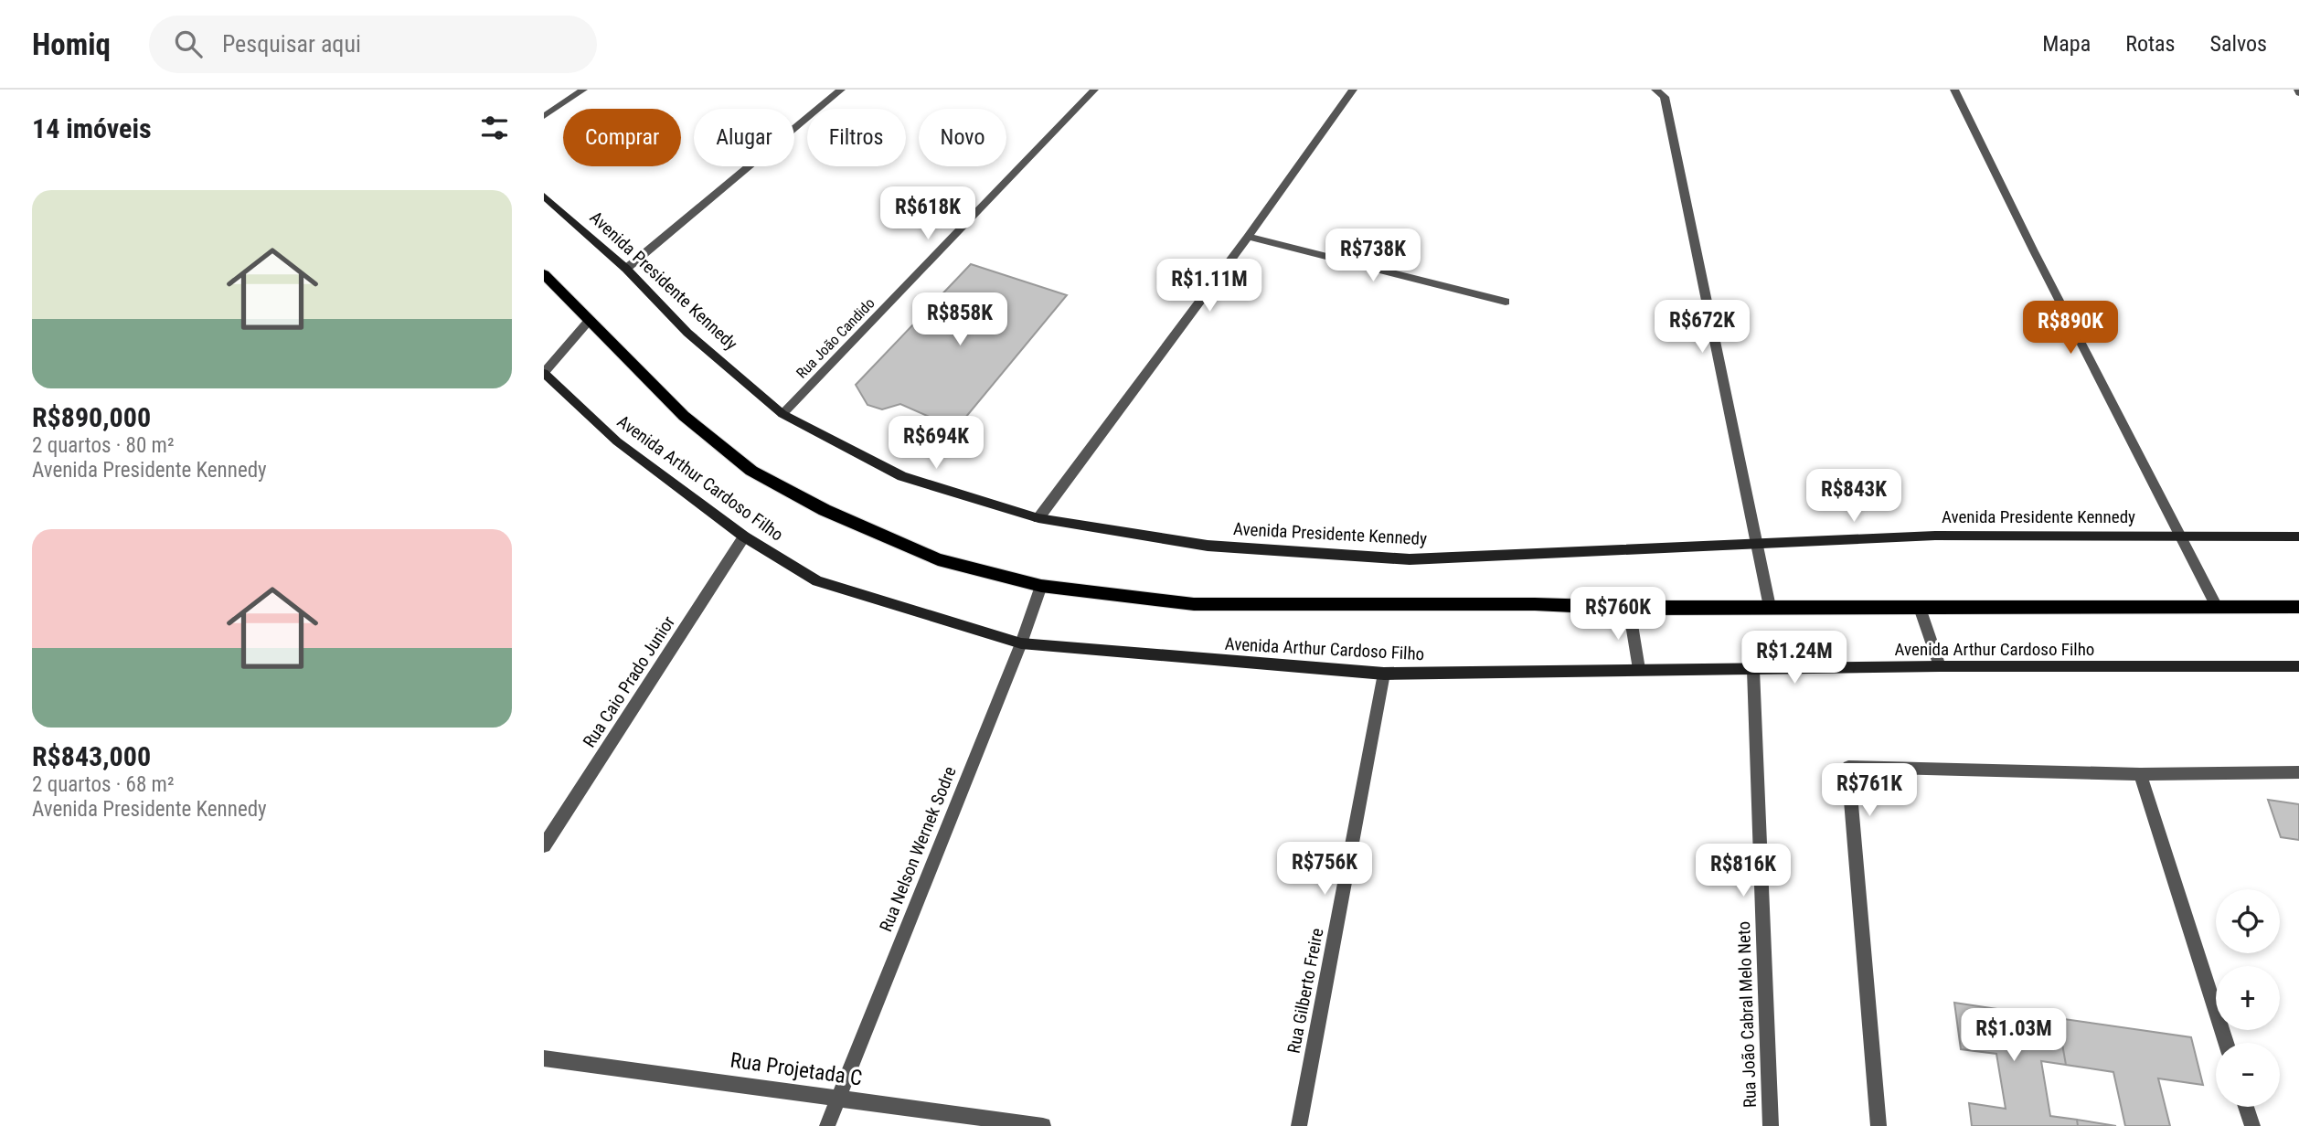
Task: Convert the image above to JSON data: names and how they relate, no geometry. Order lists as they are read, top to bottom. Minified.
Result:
{"streets":{"main road":["Avenida Presidente Kennedy","Avenida Arthur Cardoso Filho"],"street":["Rua João Candido","Rua Caio Prado Junior","Rua Nelson Wernek Sodre","Rua Gilberto Freire","Rua João Cabral Melo Neto","Rua Projetada C"]},"crossings":[["Avenida Presidente Kennedy","Rua João Candido"],["Avenida Arthur Cardoso Filho","Rua Caio Prado Junior"],["Avenida Arthur Cardoso Filho","Rua Nelson Wernek Sodre"],["Avenida Arthur Cardoso Filho","Rua Gilberto Freire"],["Avenida Arthur Cardoso Filho","Rua João Cabral Melo Neto"],["Rua Nelson Wernek Sodre","Rua Projetada C"]],"page":{"header":"Homiq","search":"Pesquisar aqui","nav":["Mapa","Rotas","Salvos"],"heading":"14 imóveis","chip":["Comprar","Alugar","Filtros","Novo"],"list":[{"name":"R$890,000","note":"2 quartos · 80 m² · Avenida Presidente Kennedy"},{"name":"R$843,000","note":"2 quartos · 68 m² · Avenida Presidente Kennedy"}],"price":["R$618K","R$738K","R$1.11M","R$858K","R$672K","R$890K","R$694K","R$843K","R$760K","R$1.24M","R$761K","R$756K","R$816K","R$1.03M"],"map_buttons":["+","−"]}}
